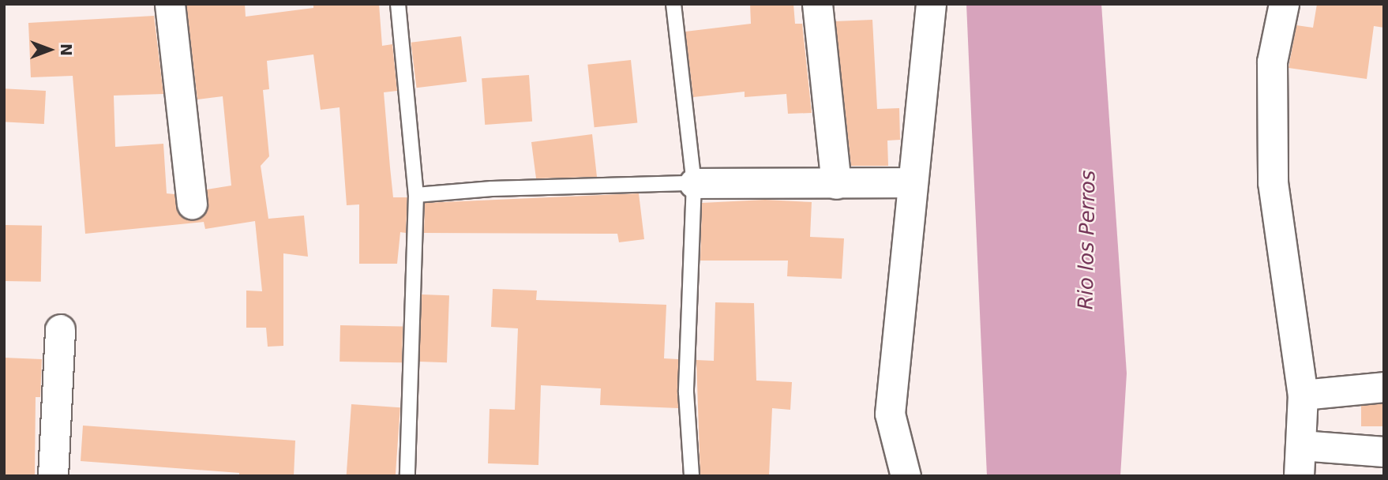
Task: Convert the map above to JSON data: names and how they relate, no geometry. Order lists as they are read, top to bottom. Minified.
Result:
{"water":["Rio los Perros"],"north":"right"}
